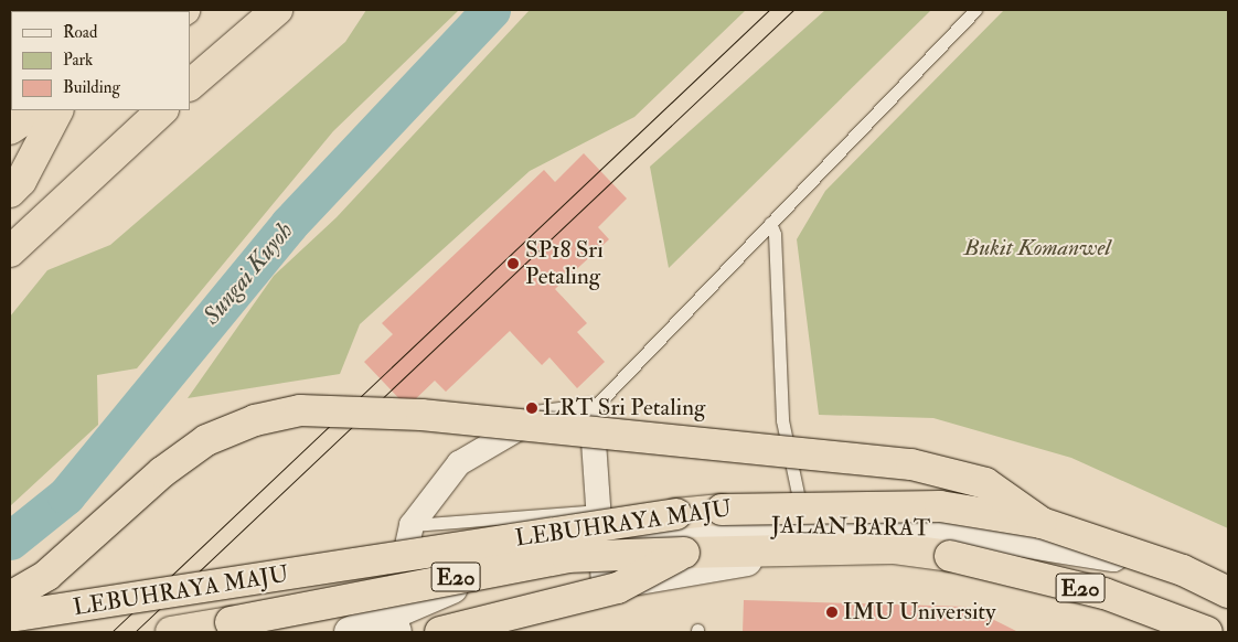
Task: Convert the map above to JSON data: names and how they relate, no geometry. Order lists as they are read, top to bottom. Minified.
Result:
{"streets":{"highway":["LEBUHRAYA MAJU","E20"],"main road":["JALAN BARAT"]},"water":["Sungai Kuyoh"],"parks":["Bukit Komanwel"],"places":["SP18 Sri Petaling","LRT Sri Petaling","IMU University"],"legend":["Road","Park","Building"]}
